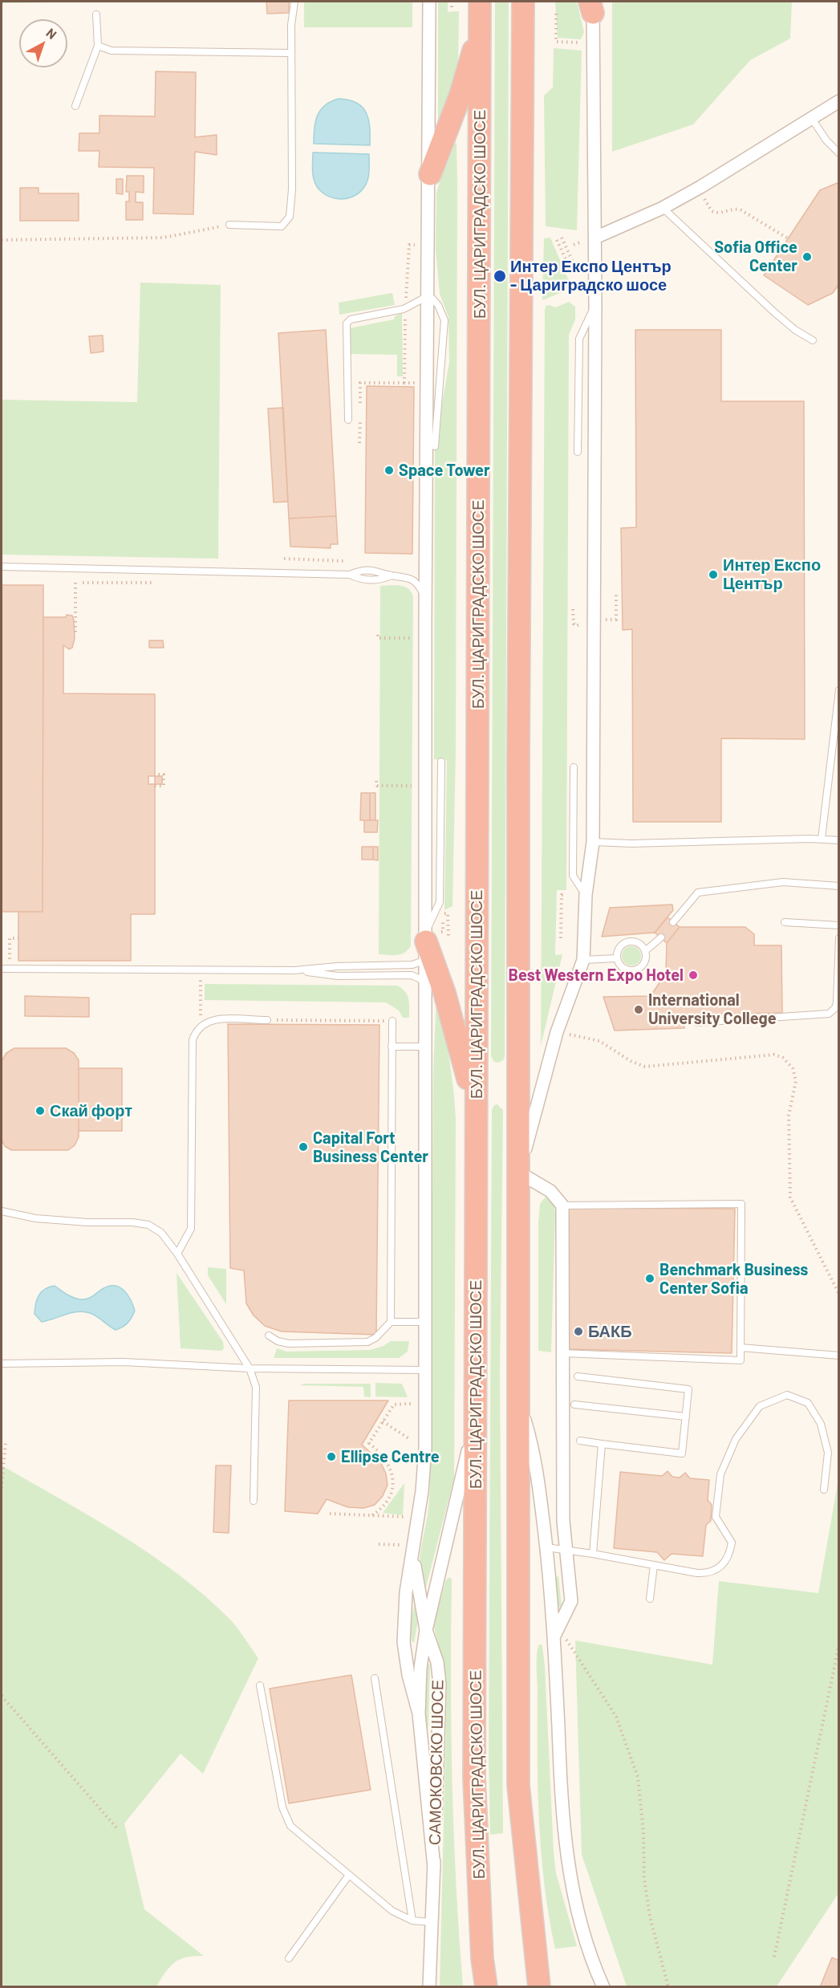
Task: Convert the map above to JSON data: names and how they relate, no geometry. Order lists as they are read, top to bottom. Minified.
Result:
{"streets":{"highway":["БУЛ. ЦАРИГРАДСКО ШОСЕ"],"street":["САМОКОВСКО ШОСЕ"]},"crossings":[["БУЛ. ЦАРИГРАДСКО ШОСЕ","САМОКОВСКО ШОСЕ"]],"places":["Sofia Office Center","Интер Експо Център - Цариградско шосе","Space Tower","Интер Експо Център","Best Western Expo Hotel","International University College","Скай форт","Capital Fort Business Center","Benchmark Business Center Sofia","БАКБ","Ellipse Centre"],"north":"top right"}
